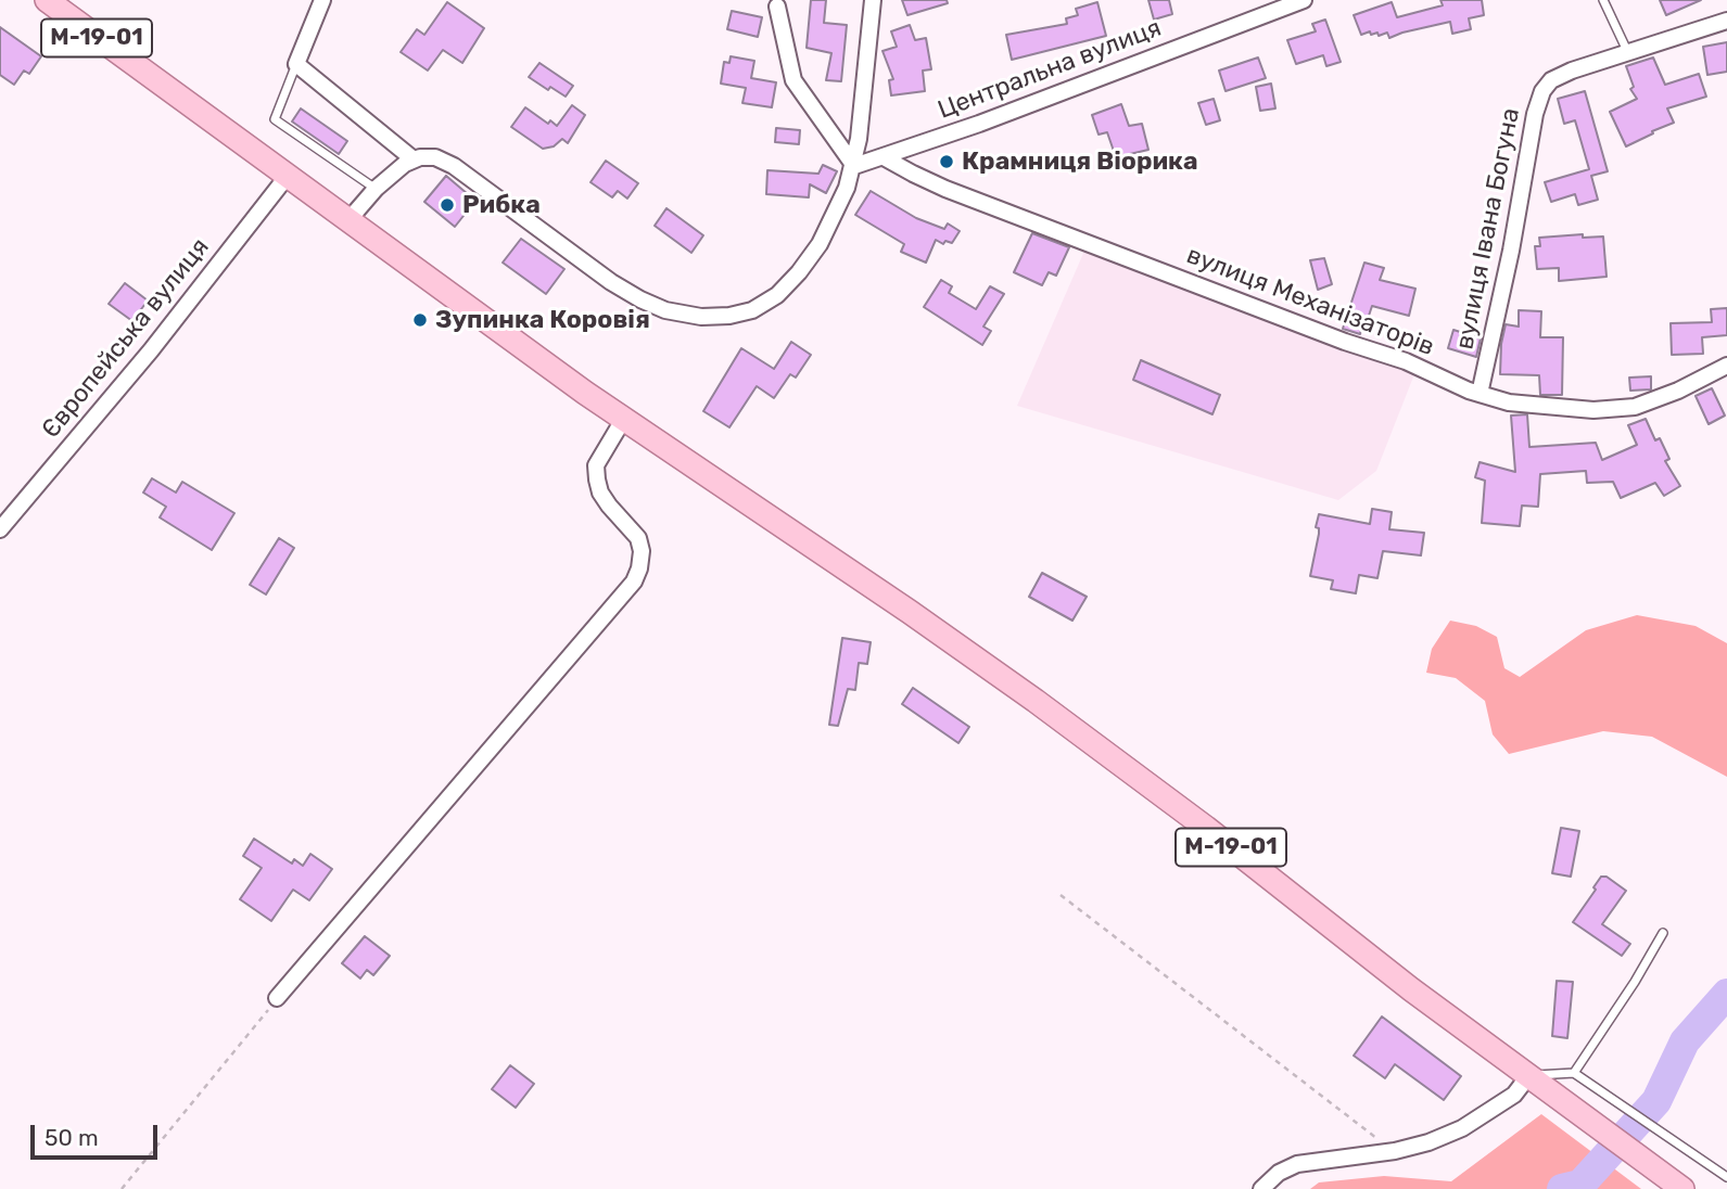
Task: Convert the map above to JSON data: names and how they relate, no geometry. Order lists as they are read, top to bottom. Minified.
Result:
{"streets":{"main road":["М-19-01"],"street":["Центральна вулиця","вулиця Івана Богуна","вулиця Механізаторів","Європейська вулиця"]},"crossings":[["М-19-01","Європейська вулиця"],["Центральна вулиця","вулиця Механізаторів"],["вулиця Івана Богуна","вулиця Механізаторів"]],"places":["Крамниця Віорика","Рибка","Зупинка Коровія"],"scale_bar":"50 m"}
